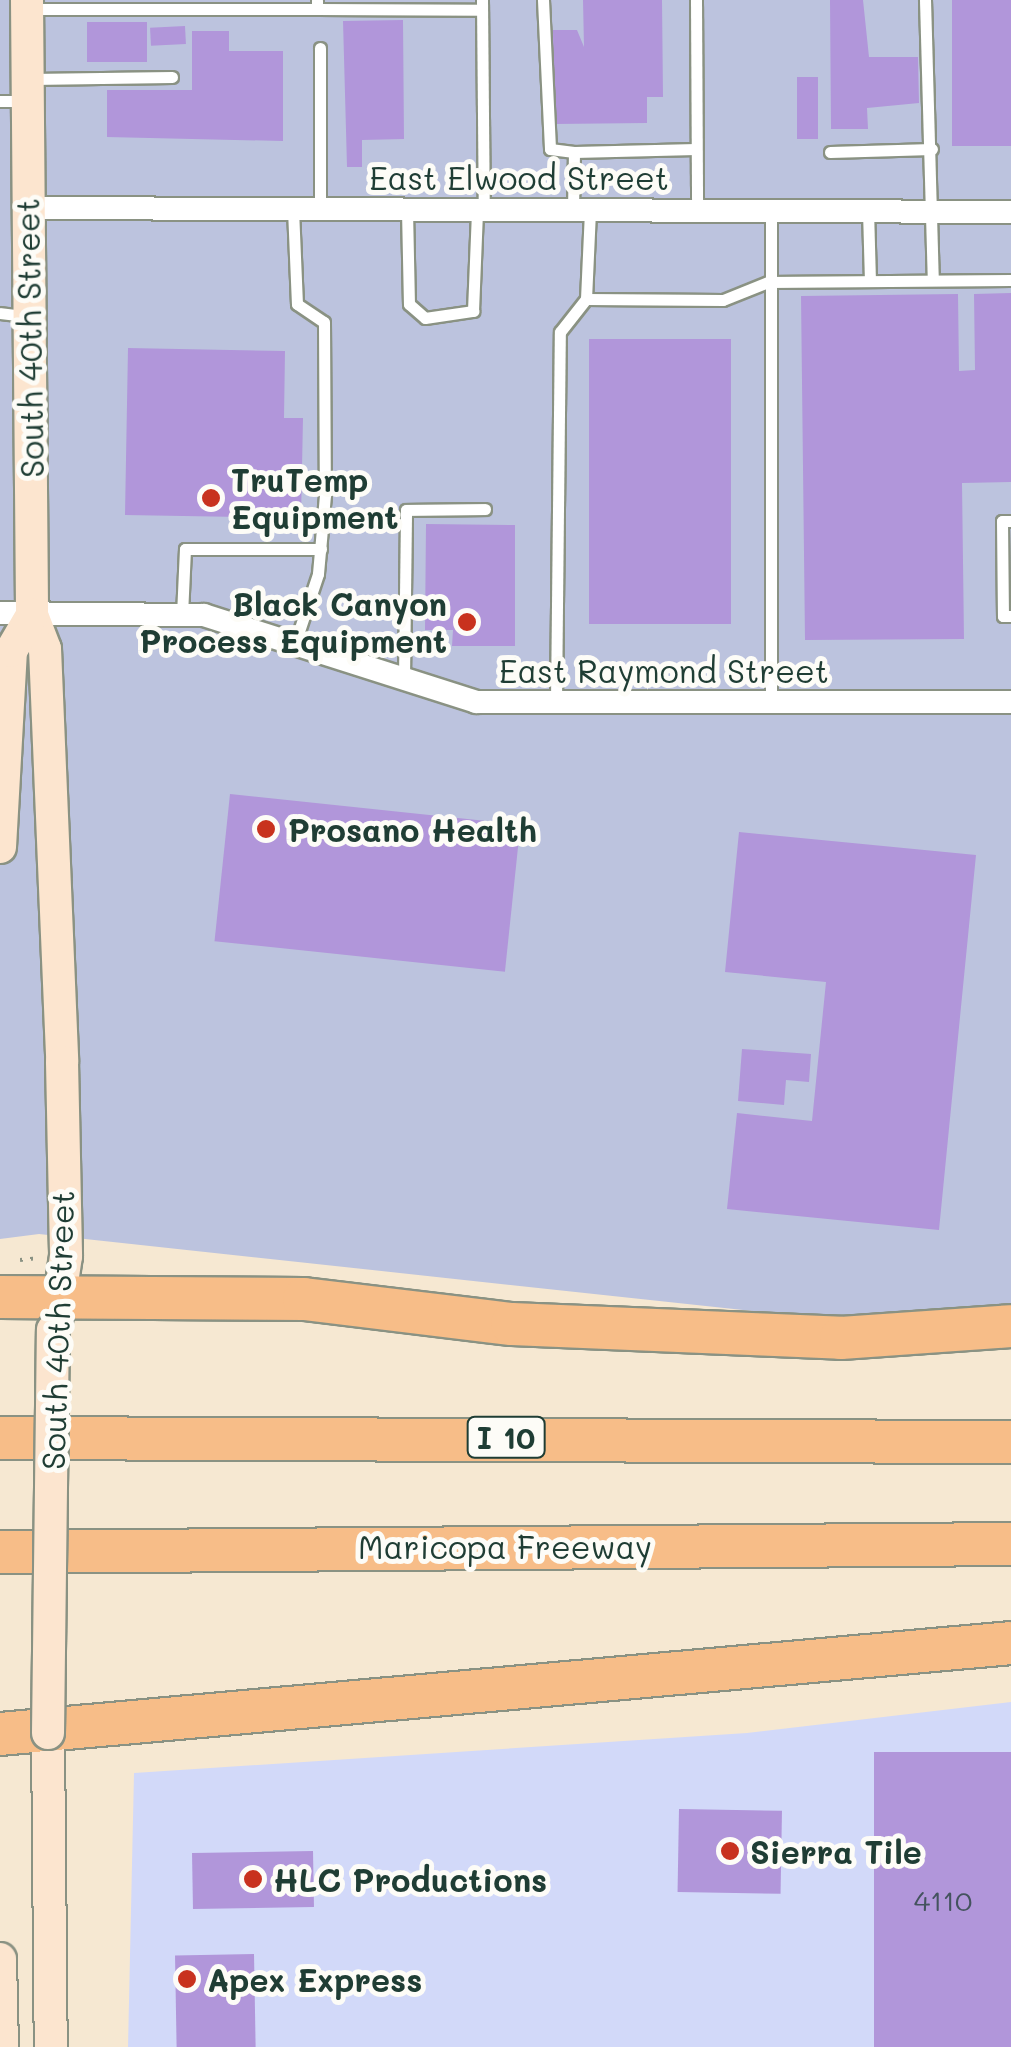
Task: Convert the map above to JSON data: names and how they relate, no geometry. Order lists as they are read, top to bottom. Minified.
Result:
{"streets":{"highway":["I 10","Maricopa Freeway"],"main road":["South 40th Street"],"street":["East Elwood Street","East Raymond Street"]},"crossings":[["East Elwood Street","South 40th Street"],["South 40th Street","East Raymond Street"]],"places":["TruTemp Equipment","Black Canyon Process Equipment","Prosano Health","Sierra Tile","HLC Productions","Apex Express"],"house_numbers":["4110"]}
